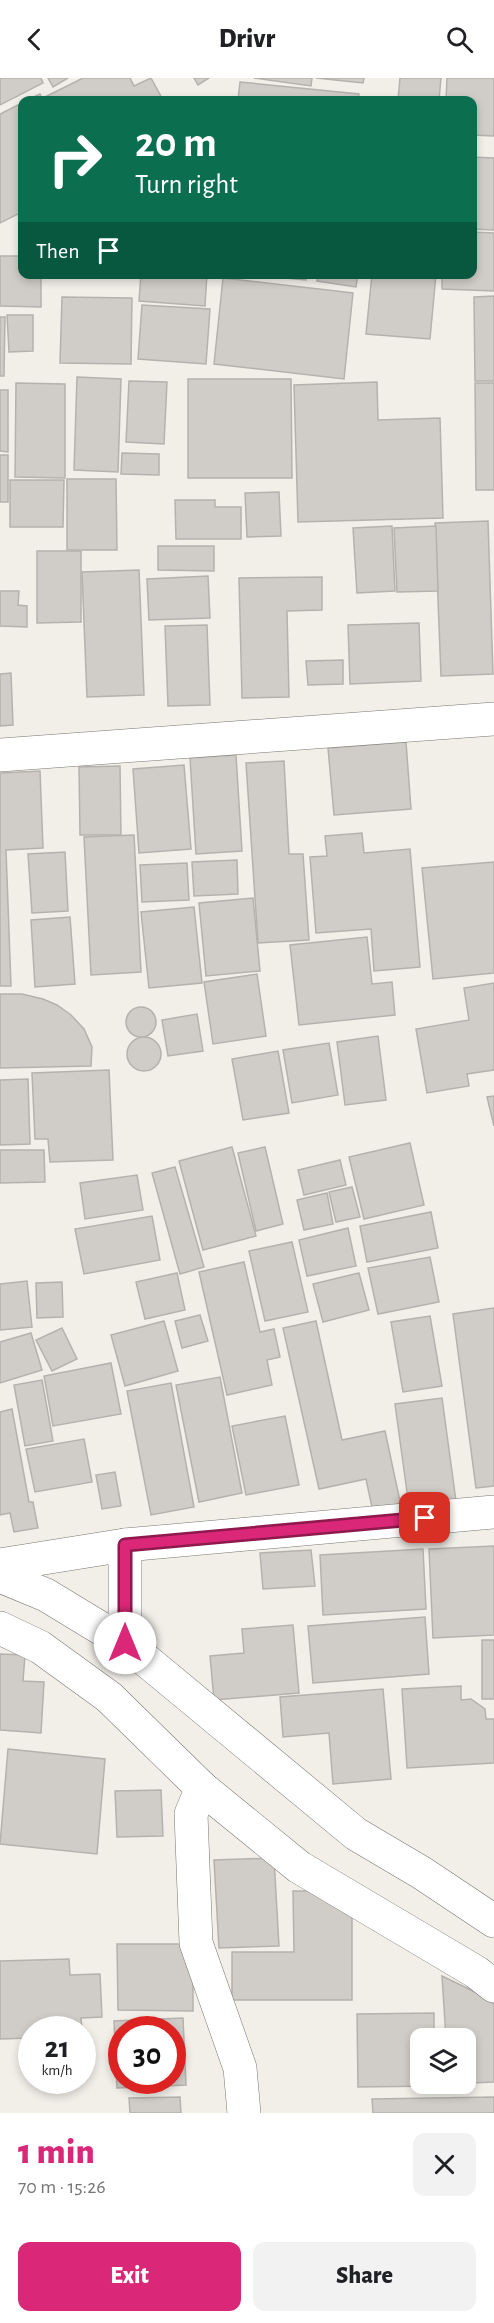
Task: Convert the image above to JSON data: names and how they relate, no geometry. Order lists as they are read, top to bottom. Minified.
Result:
{"page":{"header":"Drivr","turn":["20 m","Turn right"],"then":"Then","speed":"21 km/h","limit":"30","heading":["1 min","70 m · 15:26"],"buttons":["Exit","Share"]}}
